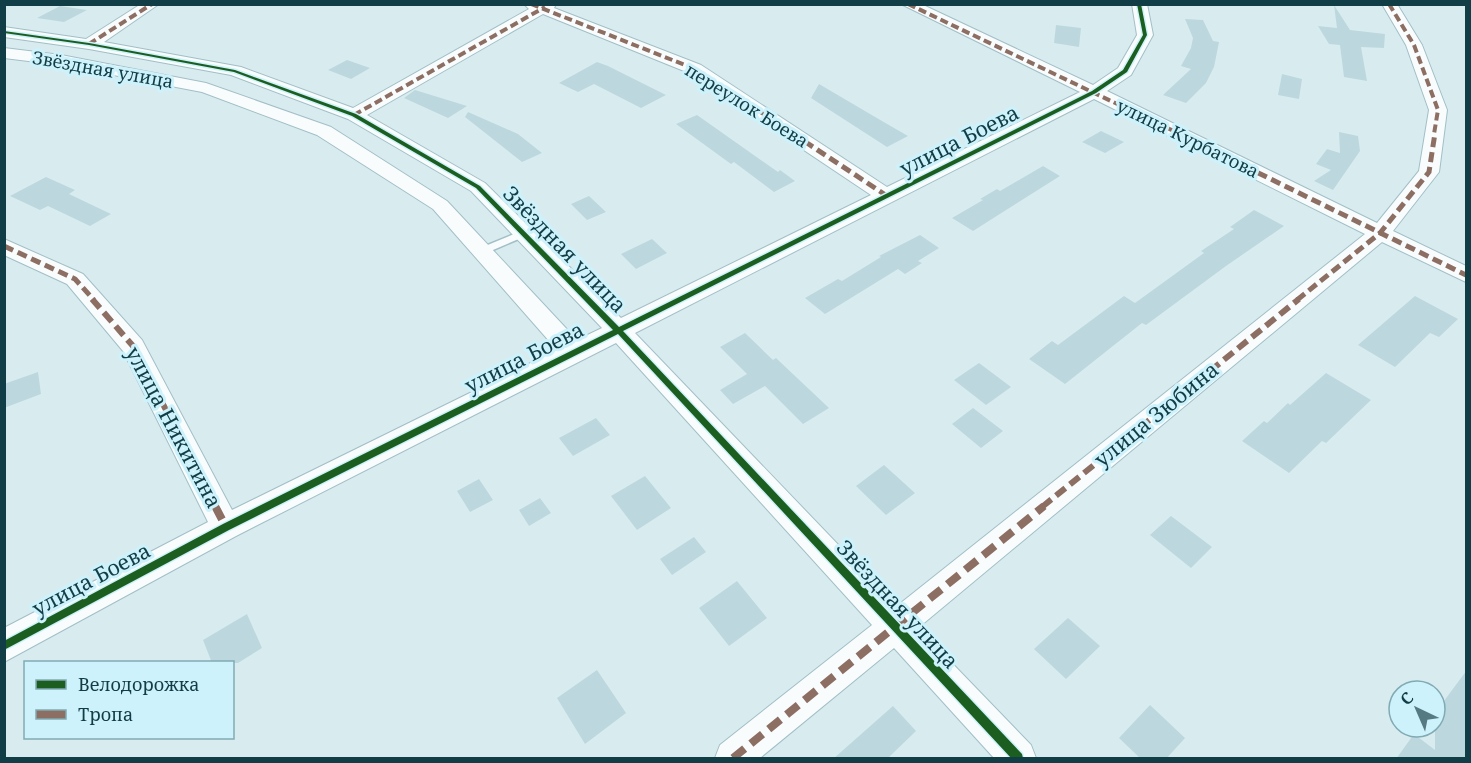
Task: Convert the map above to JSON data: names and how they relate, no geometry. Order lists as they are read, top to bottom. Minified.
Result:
{"streets":{"street":["Звёздная улица","переулок Боева","улица Курбатова","улица Боева","улица Зюбина","улица Никитина"]},"crossings":[["Звёздная улица","улица Боева"],["Звёздная улица","улица Зюбина"],["переулок Боева","улица Боева"],["улица Курбатова","улица Боева"],["улица Курбатова","улица Зюбина"],["улица Боева","улица Никитина"]],"legend":["Велодорожка","Тропа"],"north":"top left"}
